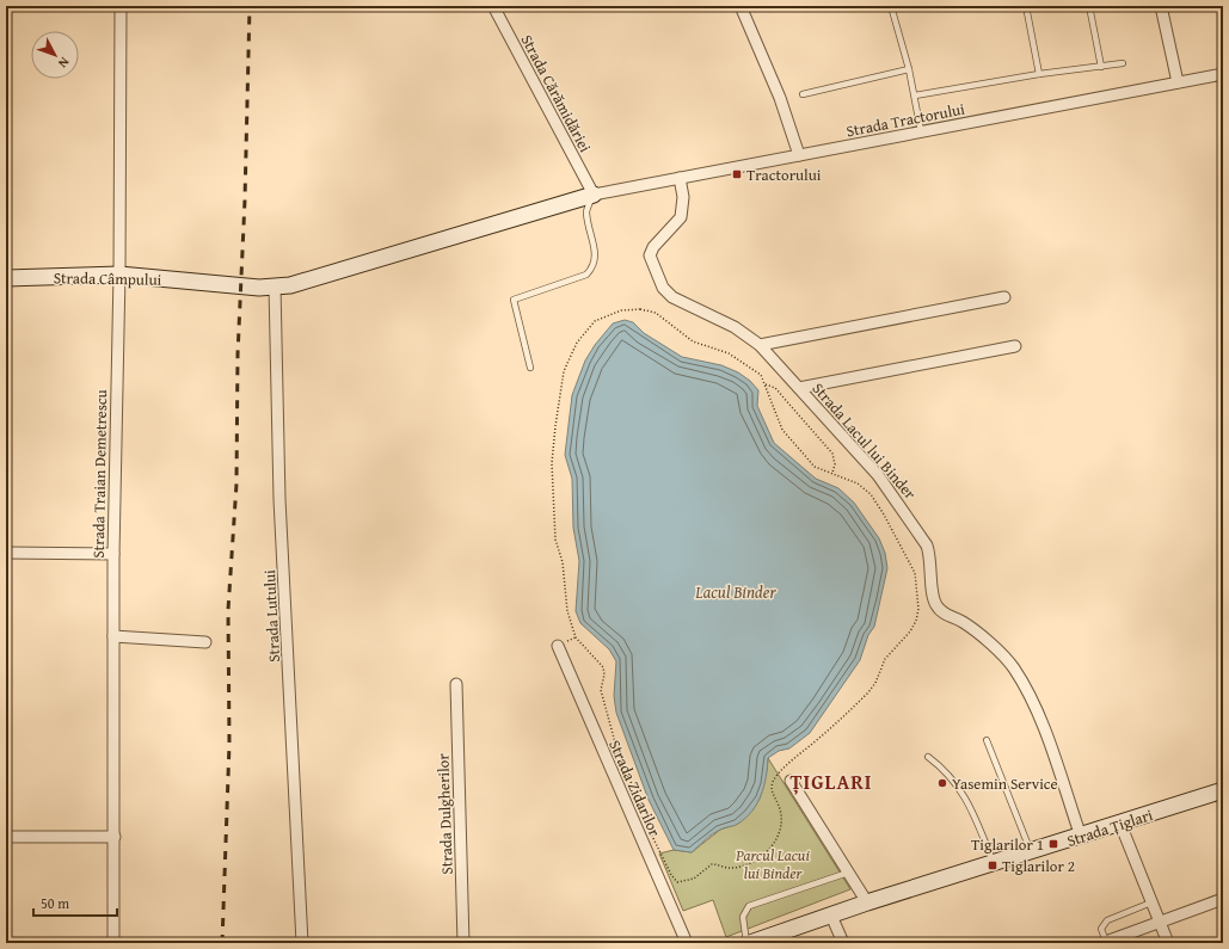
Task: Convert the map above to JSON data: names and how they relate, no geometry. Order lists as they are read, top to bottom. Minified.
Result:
{"streets":{"street":["Strada Cărămidăriei","Strada Tractorului","Strada Câmpului","Strada Lacul lui Binder","Strada Traian Demetrescu","Strada Lutului","Strada Zidarilor","Strada Dulgherilor","Strada Țiglari"]},"crossings":[["Strada Cărămidăriei","Strada Tractorului"],["Strada Cărămidăriei","Strada Câmpului"],["Strada Tractorului","Strada Câmpului"],["Strada Tractorului","Strada Lacul lui Binder"],["Strada Câmpului","Strada Traian Demetrescu"],["Strada Câmpului","Strada Lutului"],["Strada Lacul lui Binder","Strada Țiglari"]],"districts":["ȚIGLARI"],"water":["Lacul Binder"],"parks":["Parcul Lacui lui Binder"],"places":{"transit":["Tractorului","Tiglarilor 1","Tiglarilor 2"],"other":["Yasemin Service"]},"scale_bar":"50 m","north":"bottom right"}
